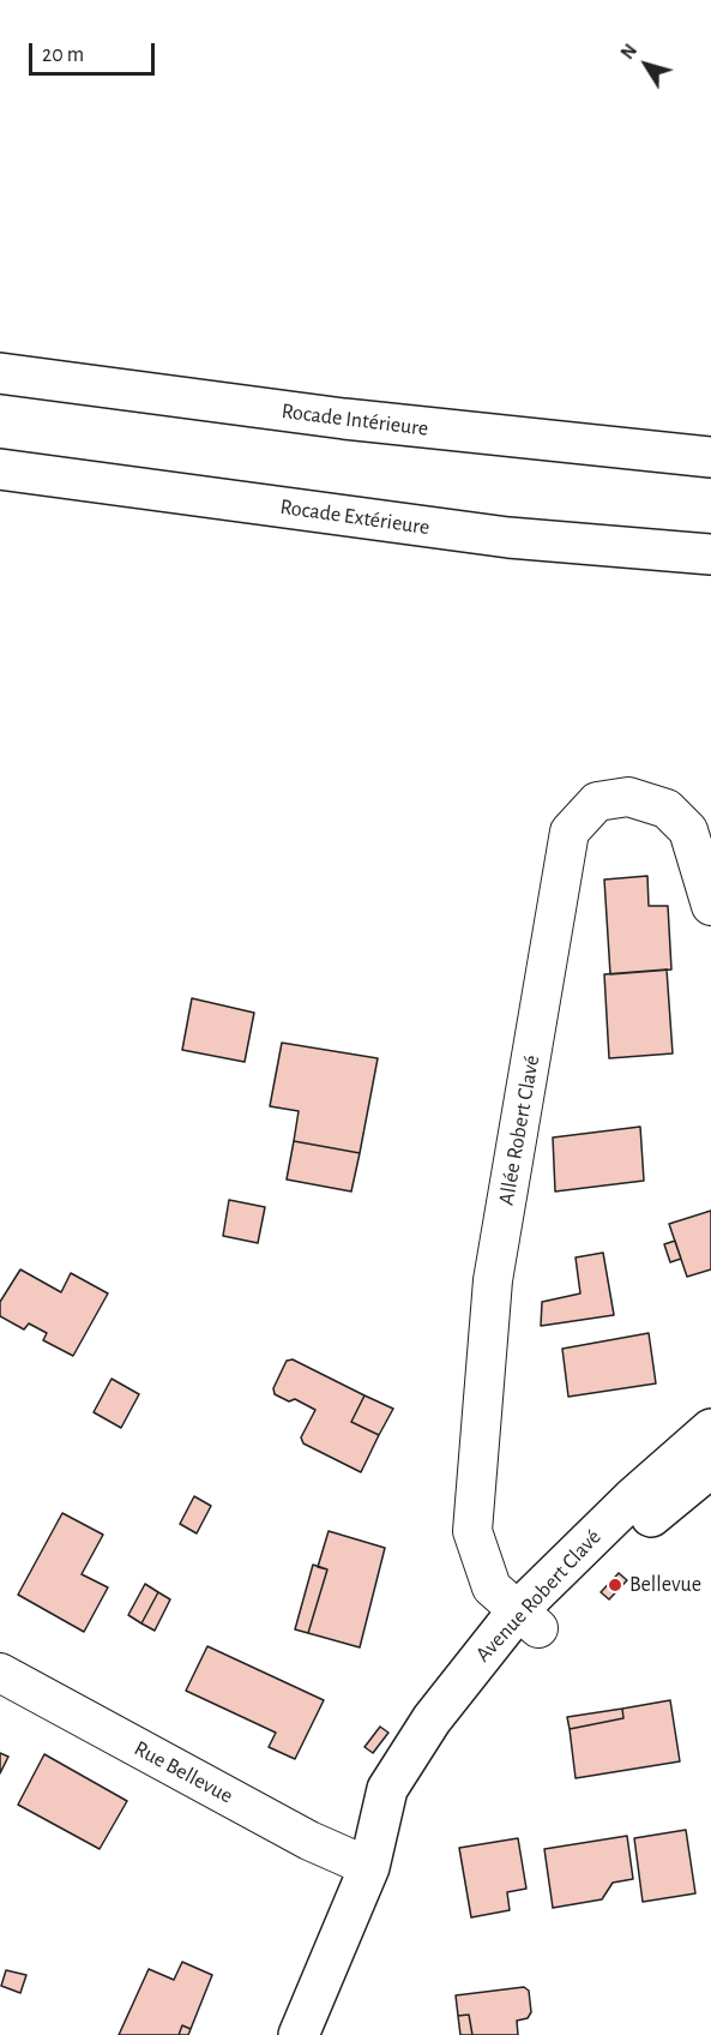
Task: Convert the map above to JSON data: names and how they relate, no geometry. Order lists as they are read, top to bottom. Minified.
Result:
{"streets":{"main road":["Rocade Intérieure","Rocade Extérieure","Avenue Robert Clavé"],"street":["Allée Robert Clavé","Rue Bellevue"]},"crossings":[["Allée Robert Clavé","Avenue Robert Clavé"],["Avenue Robert Clavé","Rue Bellevue"]],"places":["Bellevue"],"scale_bar":"20 m","north":"top left"}
